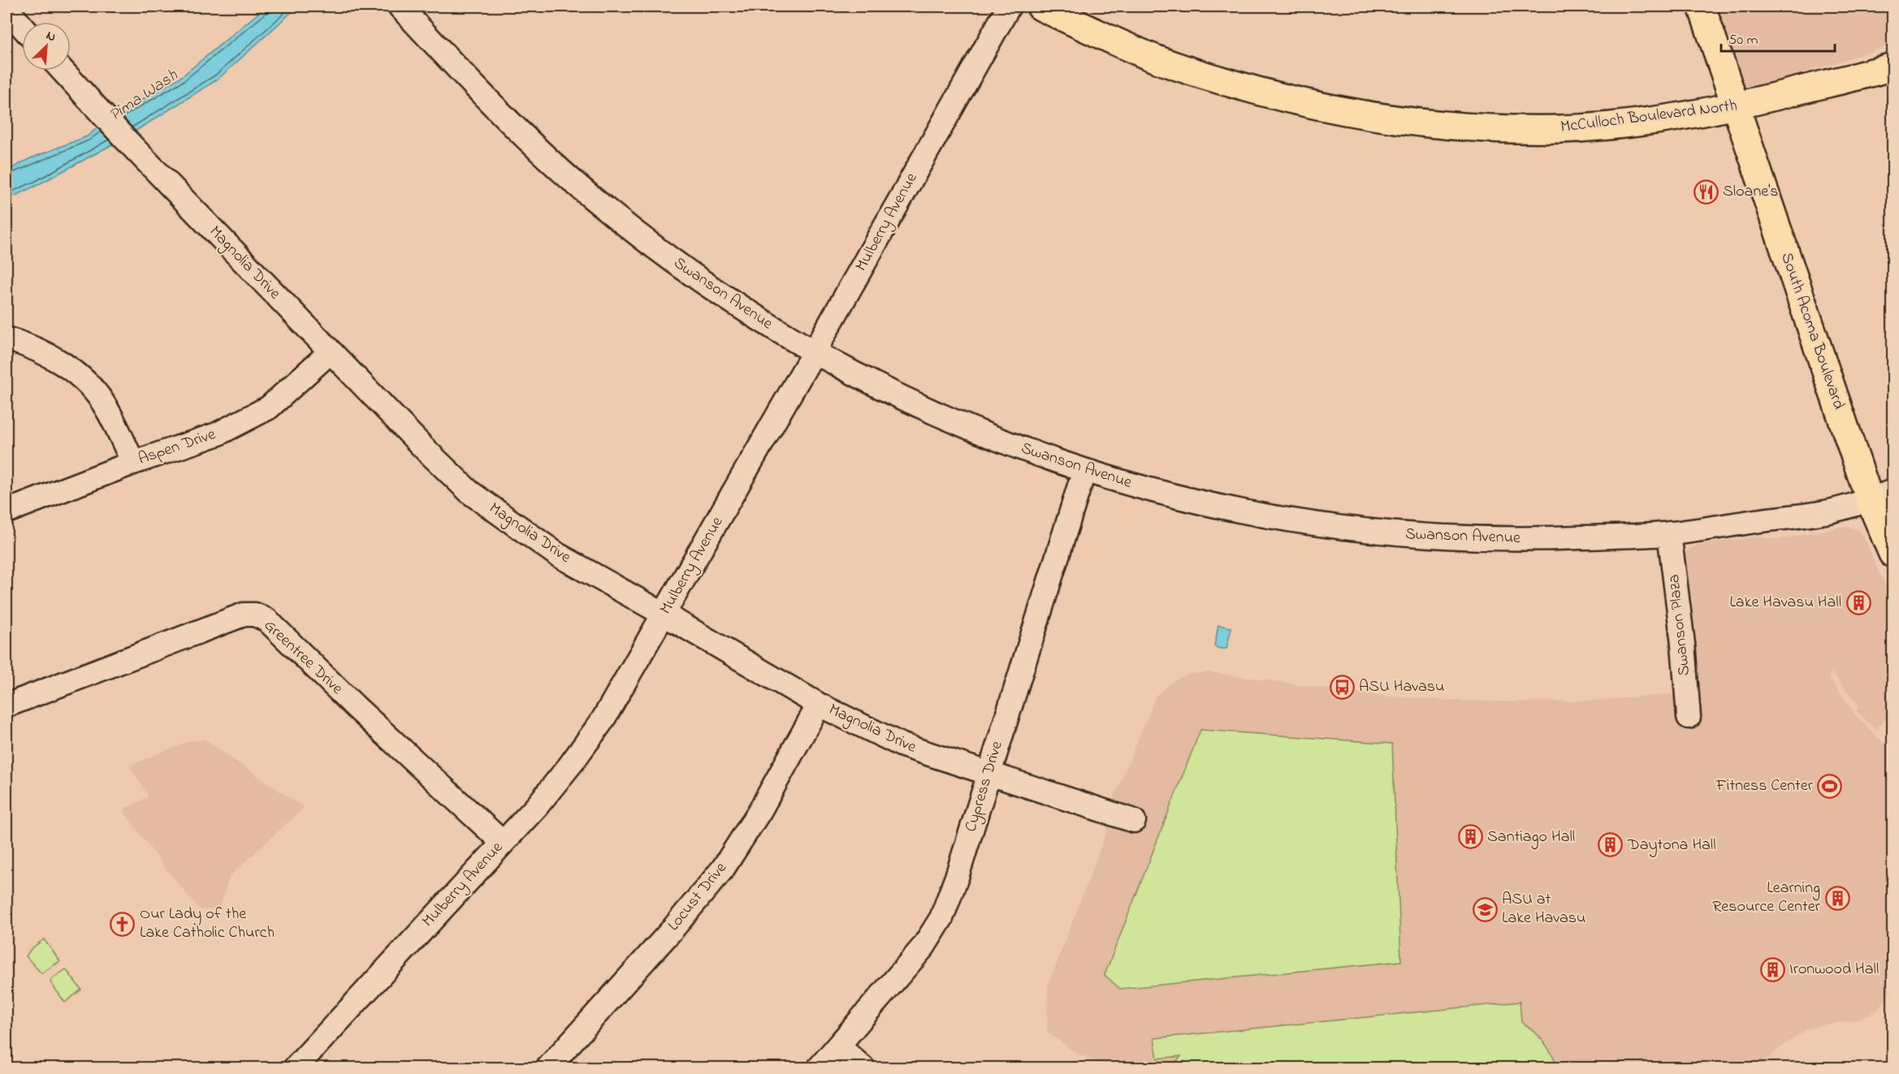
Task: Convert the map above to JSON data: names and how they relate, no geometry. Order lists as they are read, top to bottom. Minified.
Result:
{"streets":{"main road":["McCulloch Boulevard North","South Acoma Boulevard"],"street":["Mulberry Avenue","Magnolia Drive","Swanson Avenue","Aspen Drive","Swanson Plaza","Greentree Drive","Cypress Drive","Locust Drive"]},"crossings":[["McCulloch Boulevard North","South Acoma Boulevard"],["Mulberry Avenue","Magnolia Drive"],["Mulberry Avenue","Swanson Avenue"],["Mulberry Avenue","Greentree Drive"],["Magnolia Drive","Aspen Drive"],["Magnolia Drive","Cypress Drive"],["Magnolia Drive","Locust Drive"],["Swanson Avenue","South Acoma Boulevard"],["Swanson Avenue","Swanson Plaza"],["Swanson Avenue","Cypress Drive"]],"water":["Pima Wash"],"places":{"restaurant":["Sloane's"],"building":["Lake Havasu Hall","Santiago Hall","Daytona Hall","Learning Resource Center","Ironwood Hall"],"bus stop":["ASU Havasu"],"sports":["Fitness Center"],"school or university":["ASU at Lake Havasu"],"church":["Our Lady of the Lake Catholic Church"]},"scale_bar":"50 m","north":"top right"}
